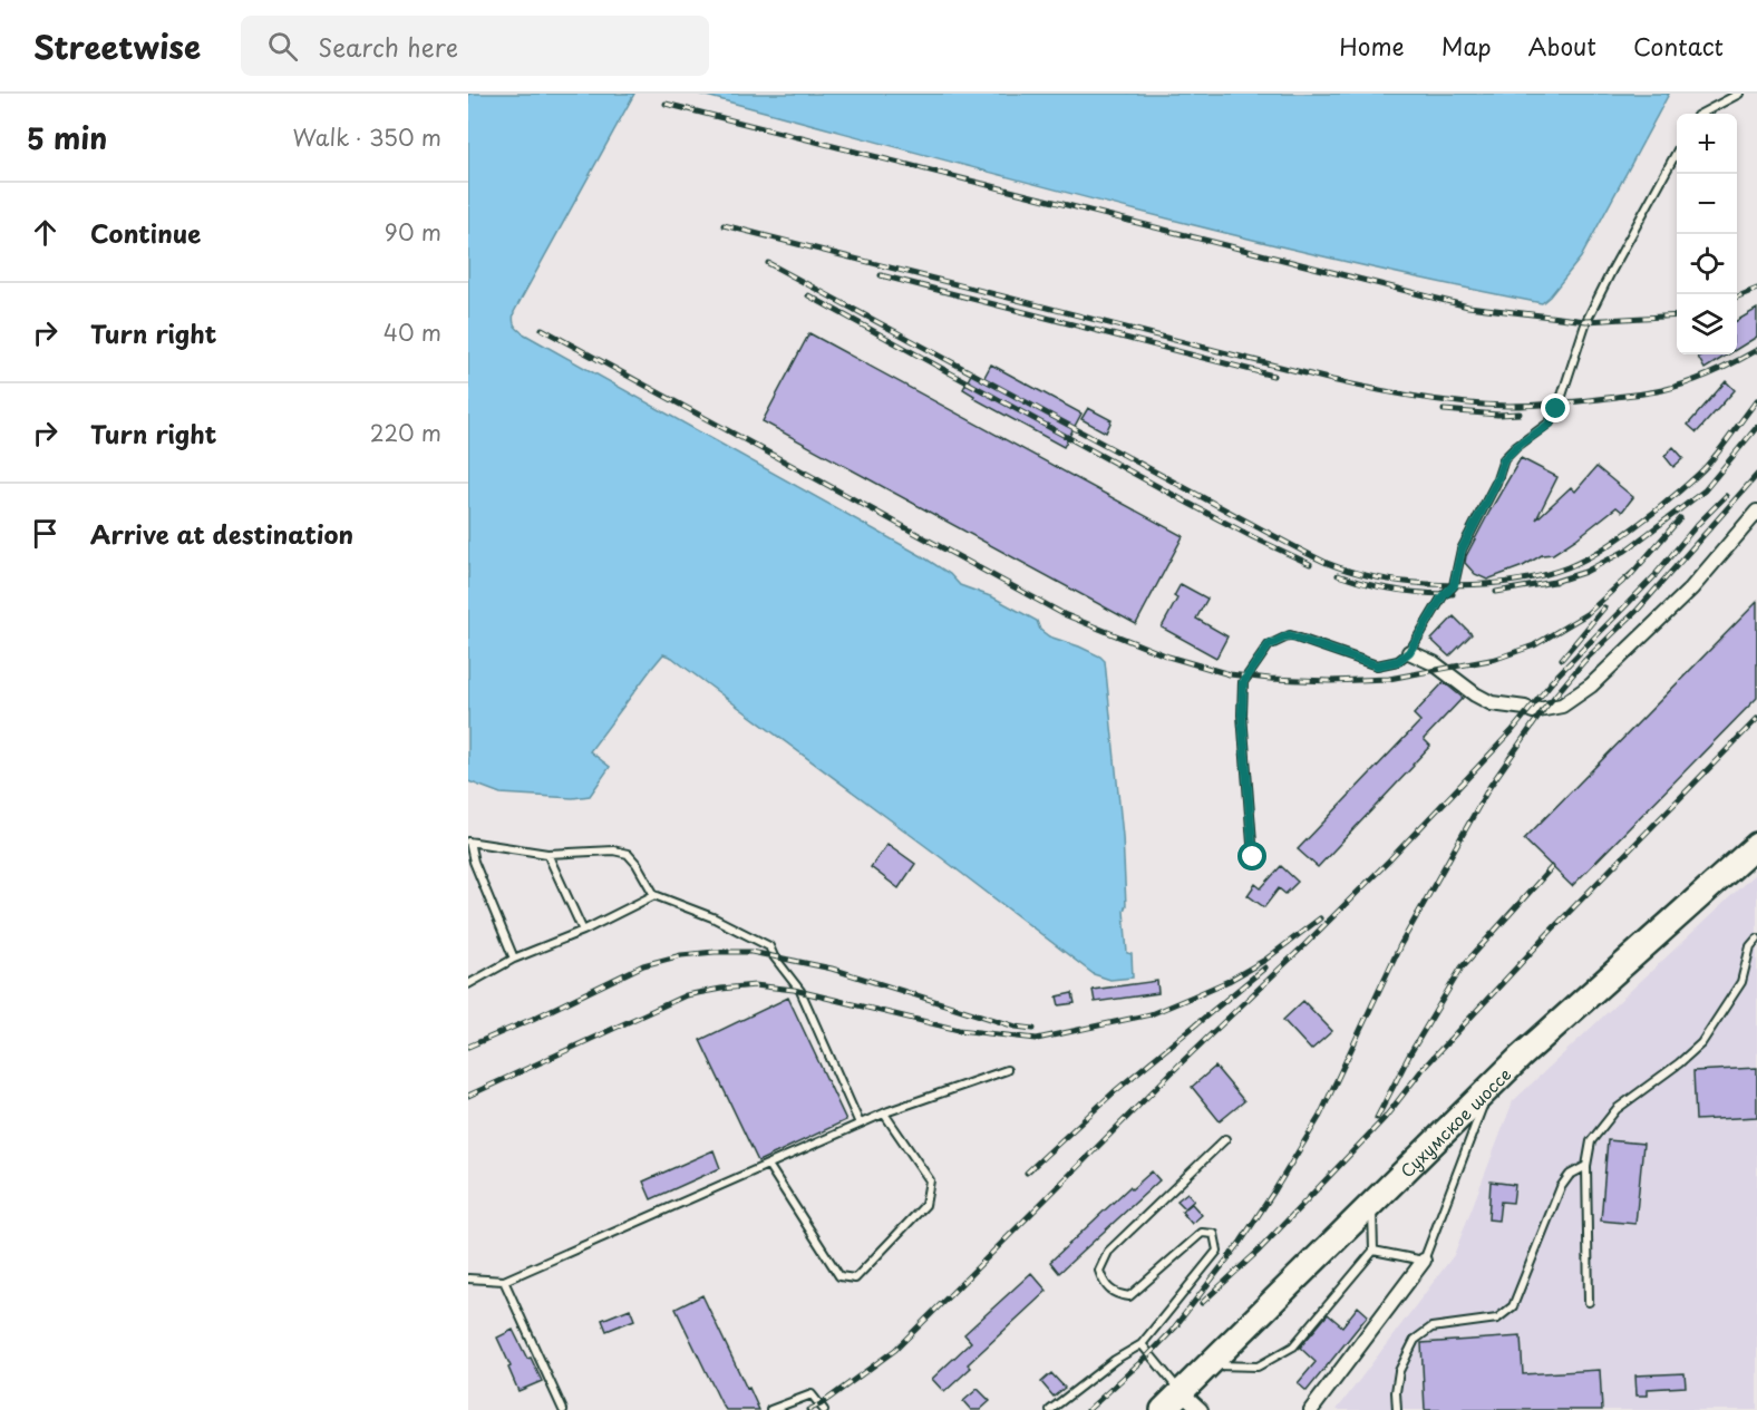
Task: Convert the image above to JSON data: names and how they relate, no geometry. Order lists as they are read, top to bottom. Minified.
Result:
{"streets":{"highway":["Сухумское шоссе"]},"page":{"header":"Streetwise","search":"Search here","nav":["Home","Map","About","Contact"],"heading":["5 min","Walk · 350 m"],"map_buttons":["+","−"],"list":[["Continue","90 m"],["Turn right","40 m"],["Turn right","220 m"],"Arrive at destination"]}}
